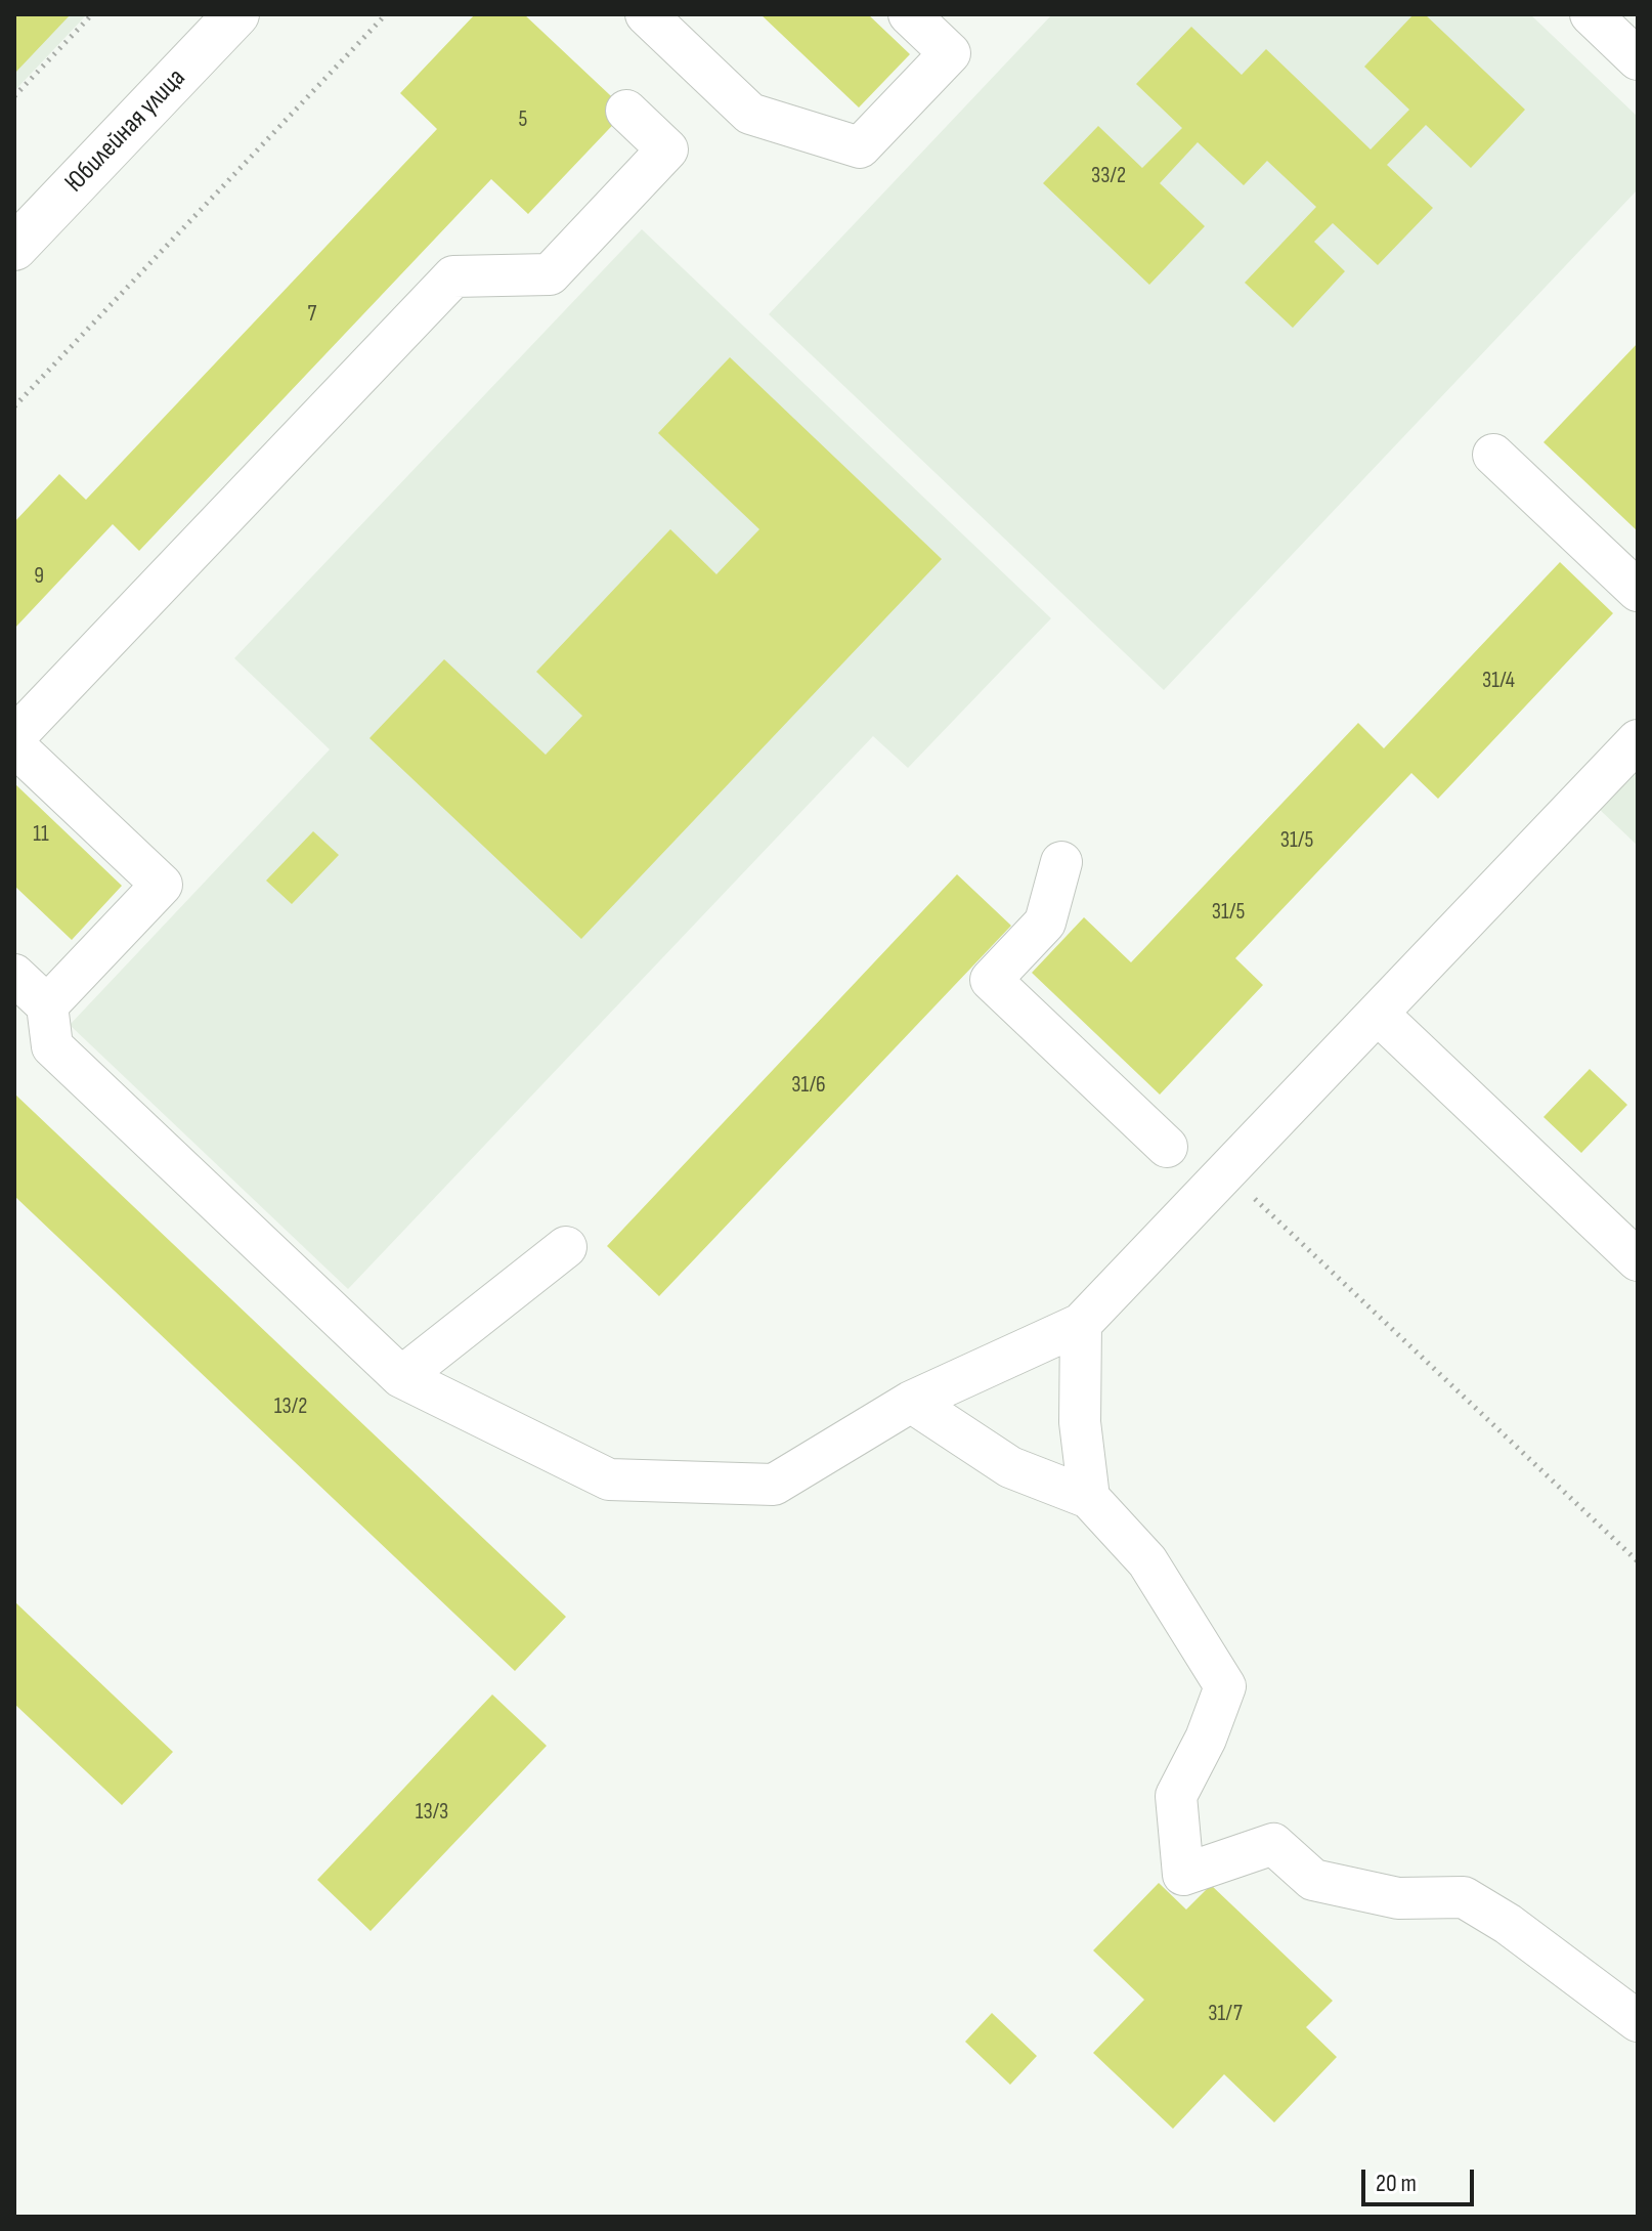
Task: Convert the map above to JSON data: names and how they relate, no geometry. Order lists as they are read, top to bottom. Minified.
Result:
{"streets":{"main road":["Юбилейная улица"]},"house_numbers":["5","33/2","7","9","31/4","11","31/5","31/5","31/6","13/2","13/3","31/7"],"scale_bar":"20 m"}
